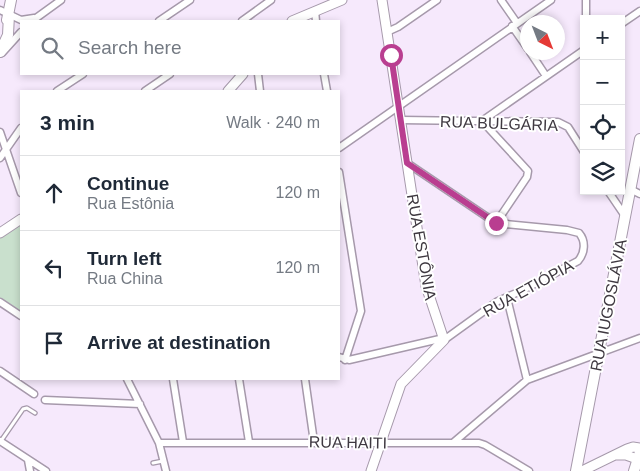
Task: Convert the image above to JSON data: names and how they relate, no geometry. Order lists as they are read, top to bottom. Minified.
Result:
{"streets":{"main road":["RUA IUGOSLÁVIA"],"street":["RUA BULGÁRIA","RUA ESTÔNIA","RUA ETIÓPIA","RUA HAITI"]},"crossings":[["RUA BULGÁRIA","RUA ESTÔNIA"],["RUA ESTÔNIA","RUA ETIÓPIA"]],"north":"bottom right","page":{"map_buttons":["+","−"],"search":"Search here","heading":["3 min","Walk · 240 m"],"list":[["Continue","Rua Estônia","120 m"],["Turn left","Rua China","120 m"],"Arrive at destination"]}}
